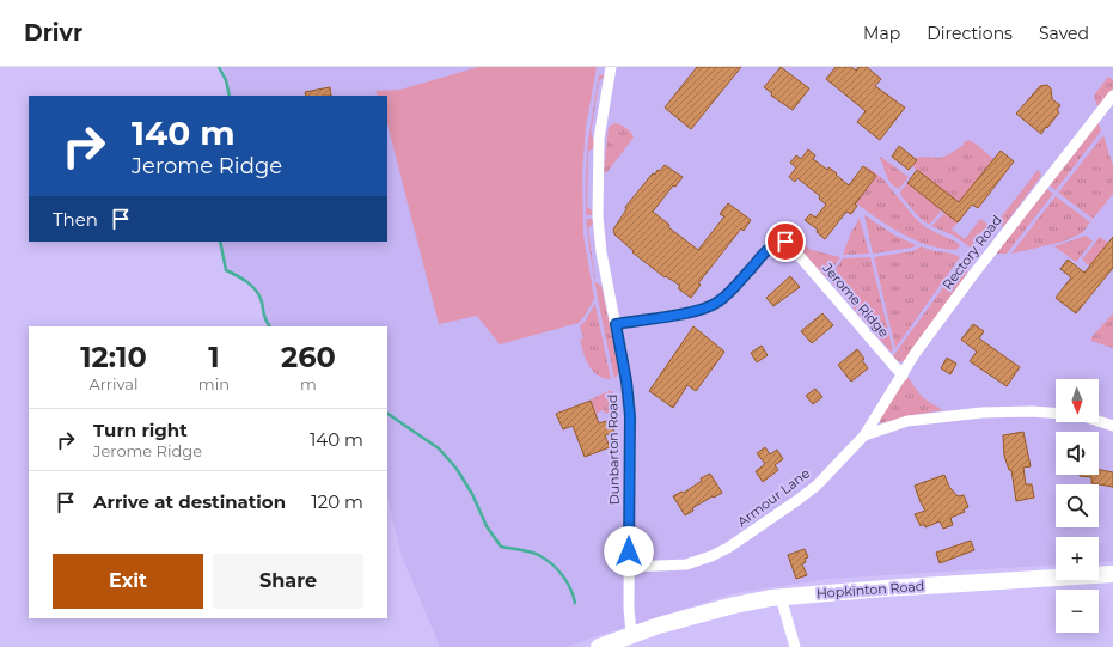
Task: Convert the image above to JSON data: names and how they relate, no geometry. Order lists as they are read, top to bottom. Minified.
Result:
{"streets":{"main road":["Hopkinton Road"],"street":["Rectory Road","Jerome Ridge","Dunbarton Road","Armour Lane"]},"crossings":[["Rectory Road","Jerome Ridge"],["Rectory Road","Armour Lane"],["Jerome Ridge","Dunbarton Road"],["Dunbarton Road","Armour Lane"],["Dunbarton Road","Hopkinton Road"]],"north":"bottom","page":{"header":"Drivr","nav":["Map","Directions","Saved"],"turn":["140 m","Jerome Ridge"],"then":"Then","eta":["12:10","Arrival","1","min","260","m"],"map_buttons":["+","−"],"list":[{"name":"Turn right","note":"Jerome Ridge","value":"140 m"},{"name":"Arrive at destination","value":"120 m"}],"buttons":["Exit","Share"]}}
